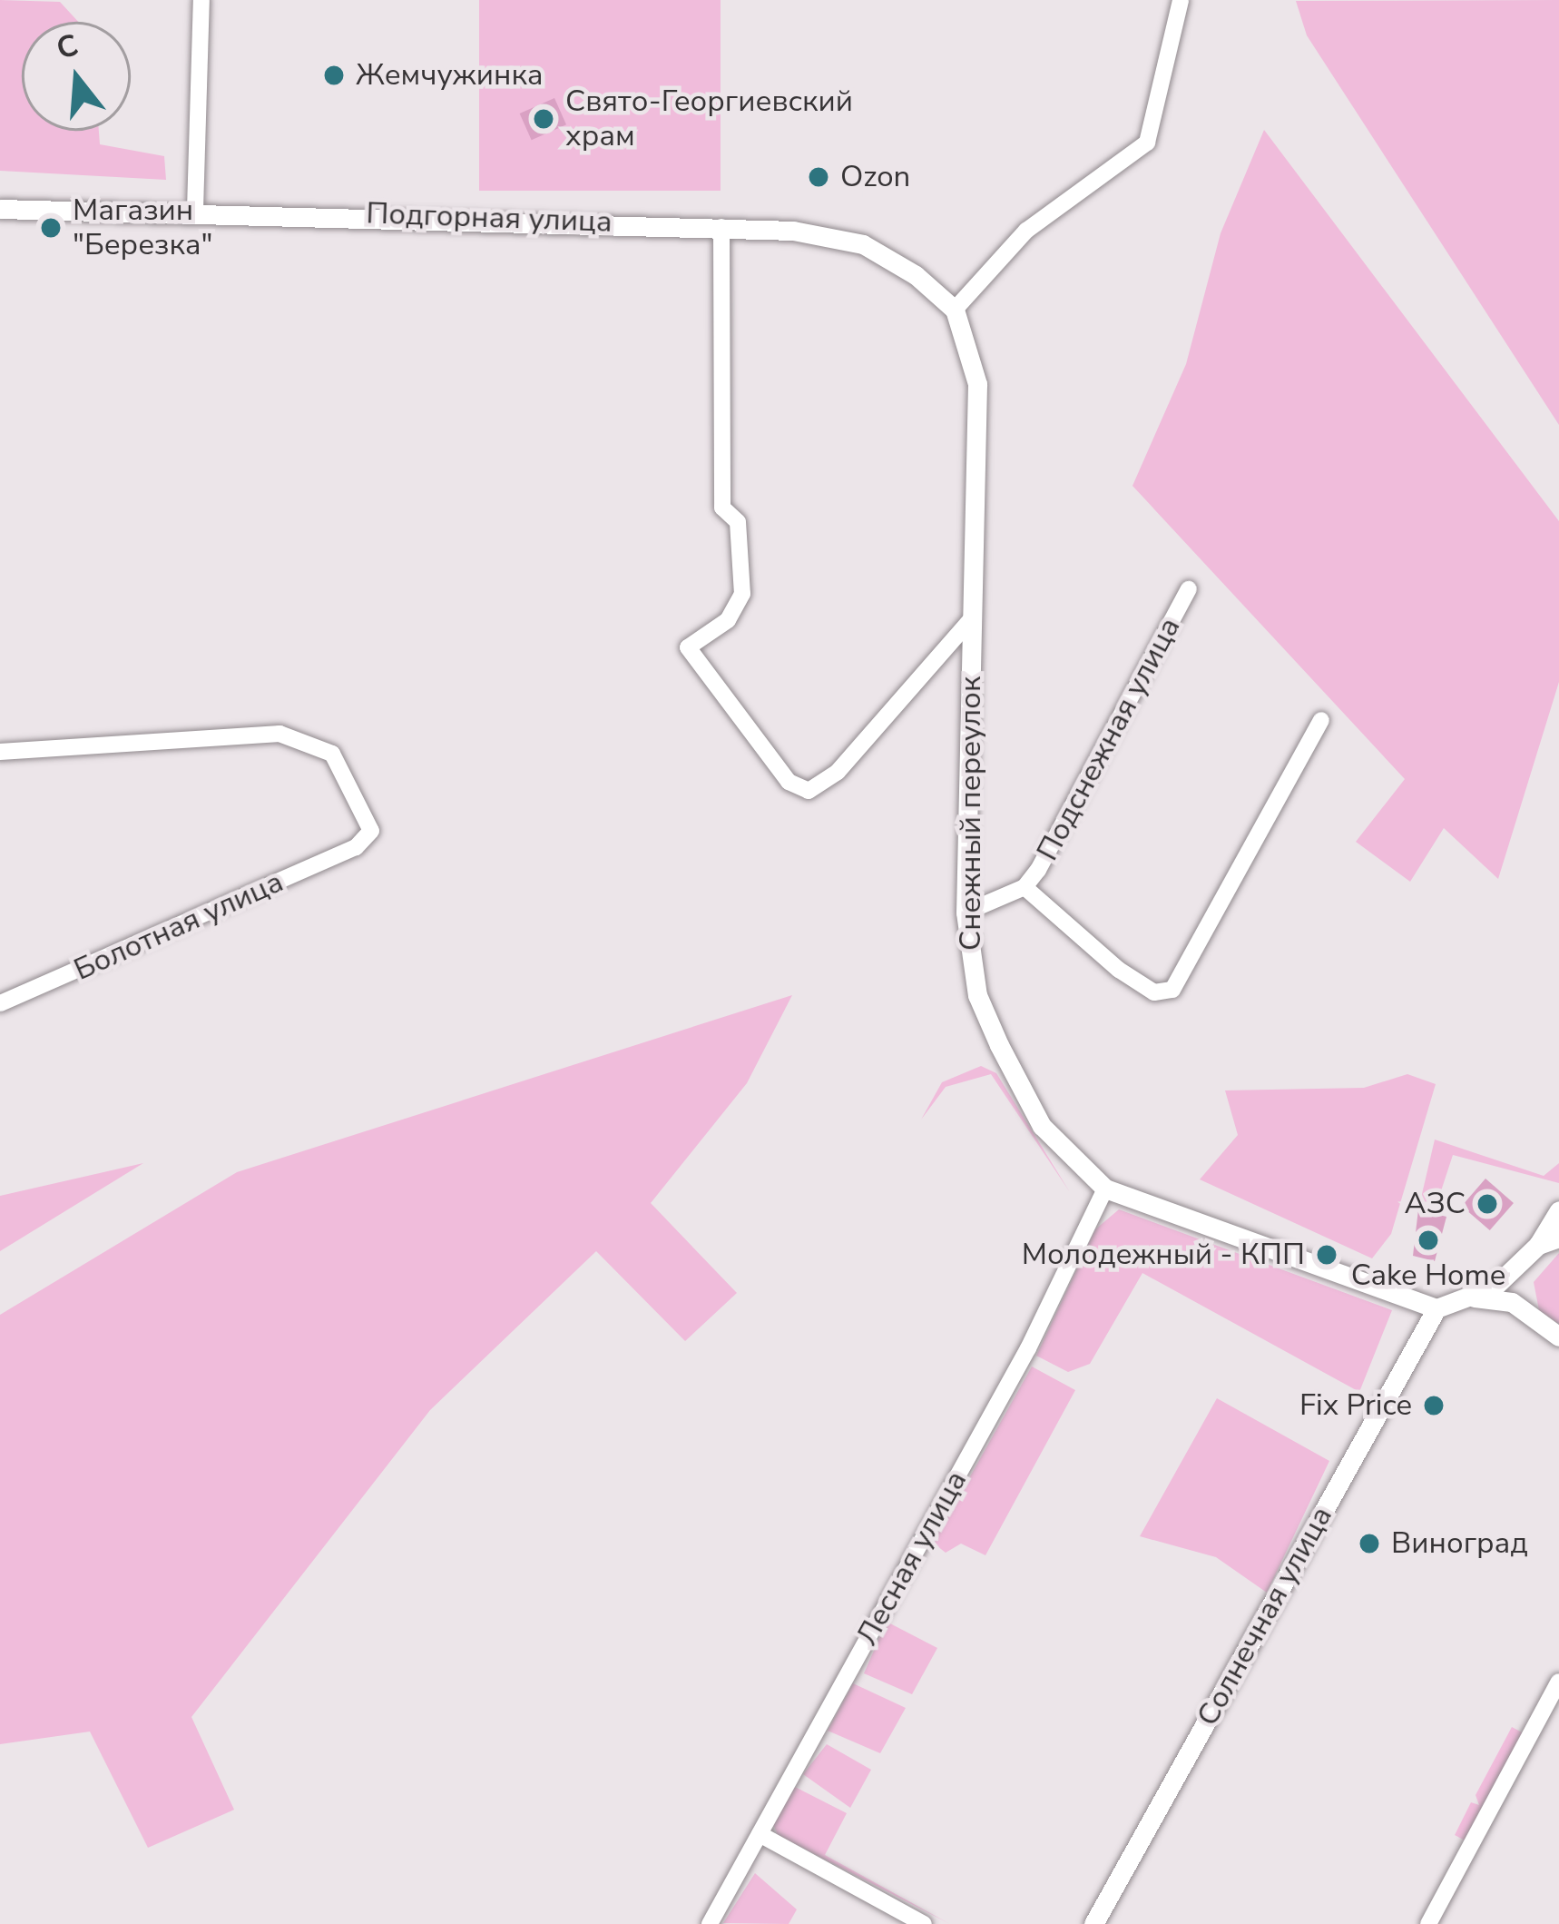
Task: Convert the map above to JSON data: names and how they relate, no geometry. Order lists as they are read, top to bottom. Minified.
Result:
{"streets":{"street":["Подгорная улица","Подснежная улица","Снежный переулок","Болотная улица","Лесная улица","Солнечная улица"]},"crossings":[["Подгорная улица","Снежный переулок"],["Подснежная улица","Снежный переулок"],["Снежный переулок","Лесная улица"],["Снежный переулок","Солнечная улица"]],"places":["Жемчужинка","Свято-Георгиевский храм","Ozon","Магазин \"Березка\"","АЗС","Cake Home","Молодежный - КПП","Fix Price","Виноград"],"north":"top"}
